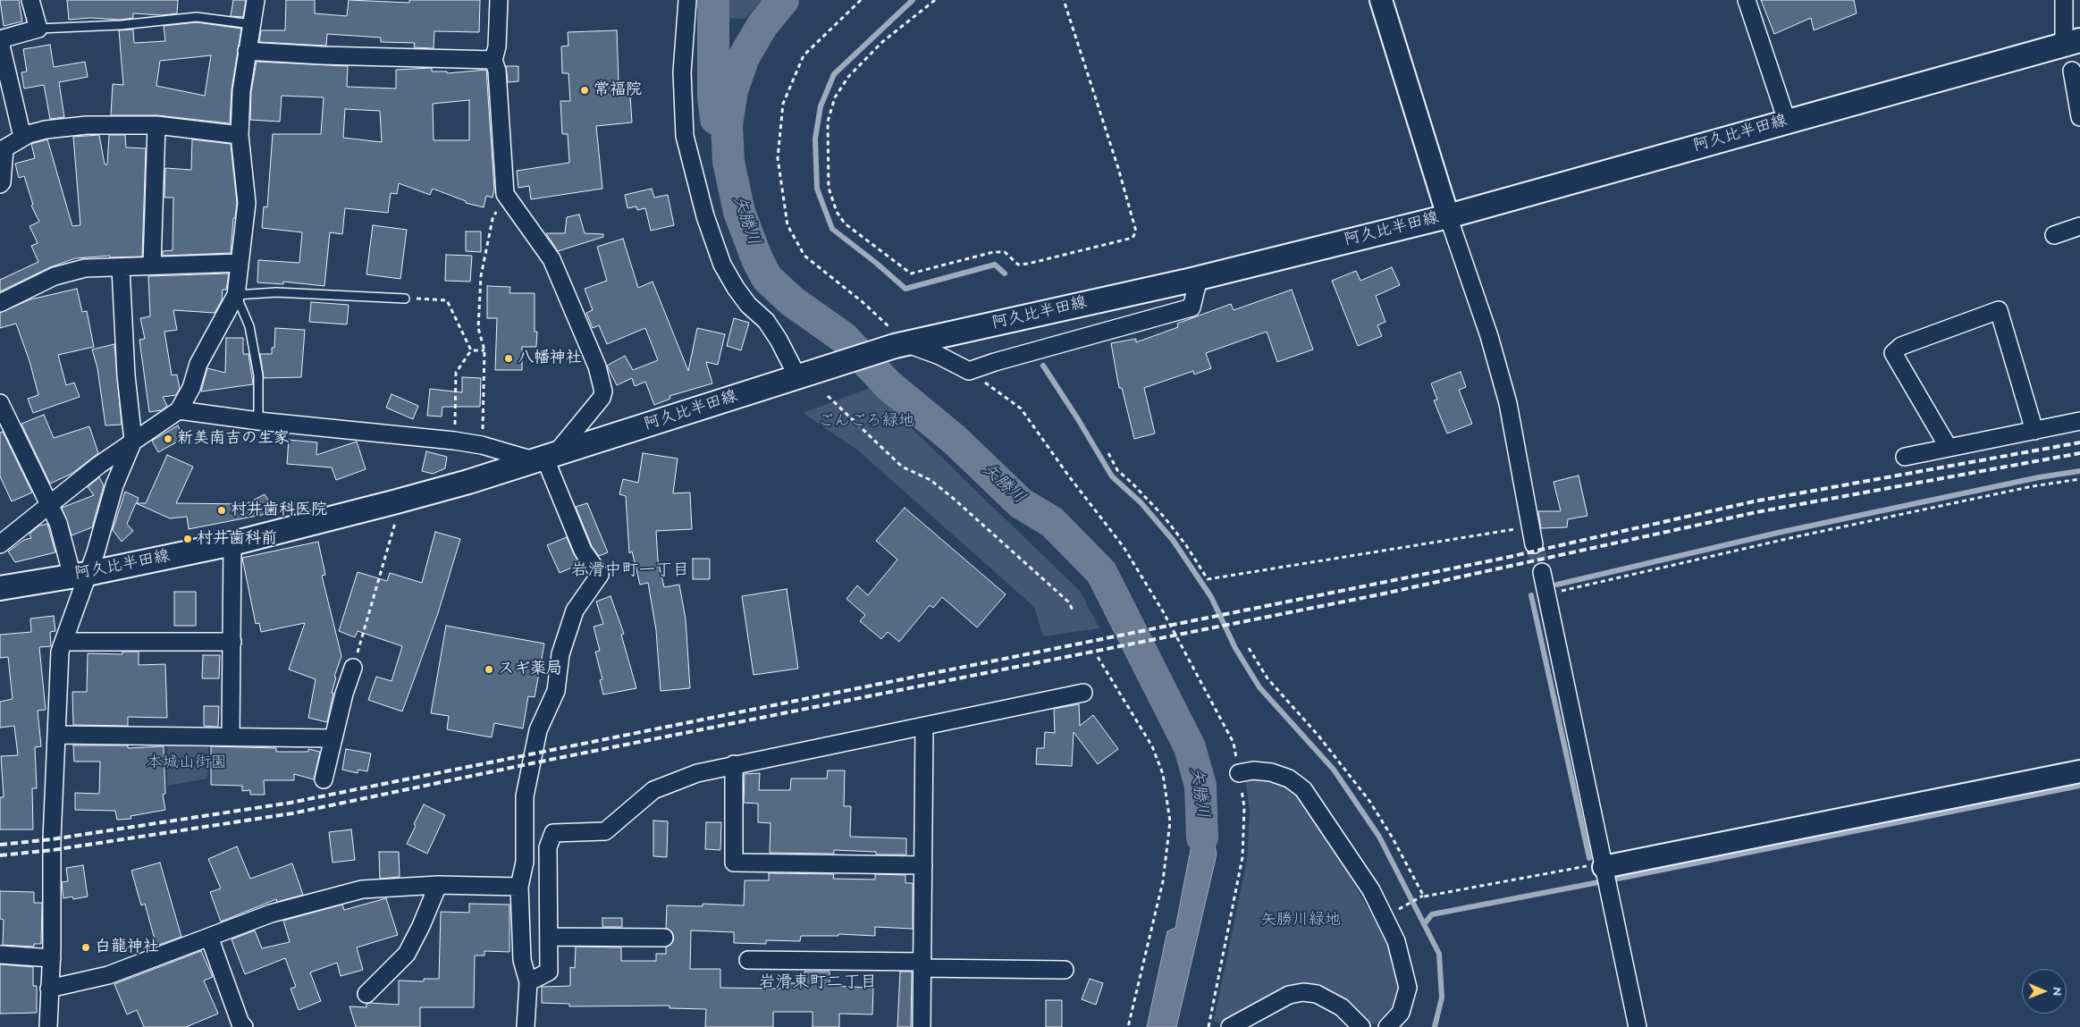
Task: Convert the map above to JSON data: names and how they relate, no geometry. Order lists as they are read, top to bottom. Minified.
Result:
{"streets":{"main road":["阿久比半田線"]},"districts":["岩滑中町一丁目","岩滑東町二丁目"],"water":["矢勝川"],"parks":["ごんごろ緑地","本城山街園","矢勝川緑地"],"places":["常福院","八幡神社","新美南吉の生家","村井歯科医院","村井歯科前","スギ薬局","白龍神社"],"north":"right"}
